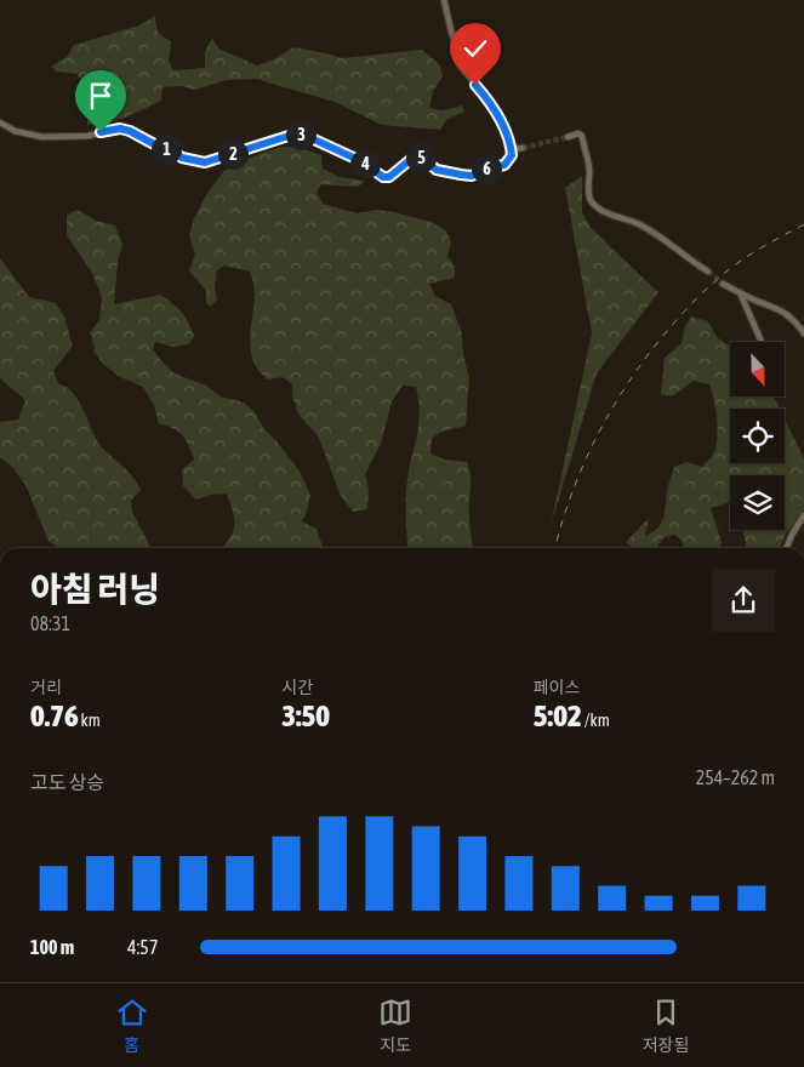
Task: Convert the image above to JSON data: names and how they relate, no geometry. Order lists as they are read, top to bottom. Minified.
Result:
{"north":"bottom","page":{"pins":["3","1","2","5","4","6"],"heading":["아침 러닝","08:31"],"stats":[["거리","0.76 km"],["시간","3:50"],["페이스","5:02 /km"]],"chart":["고도 상승","254–262 m"],"list":[{"name":"100 m","note":"4:57"}],"tabs":["홈","지도","저장됨"]}}
